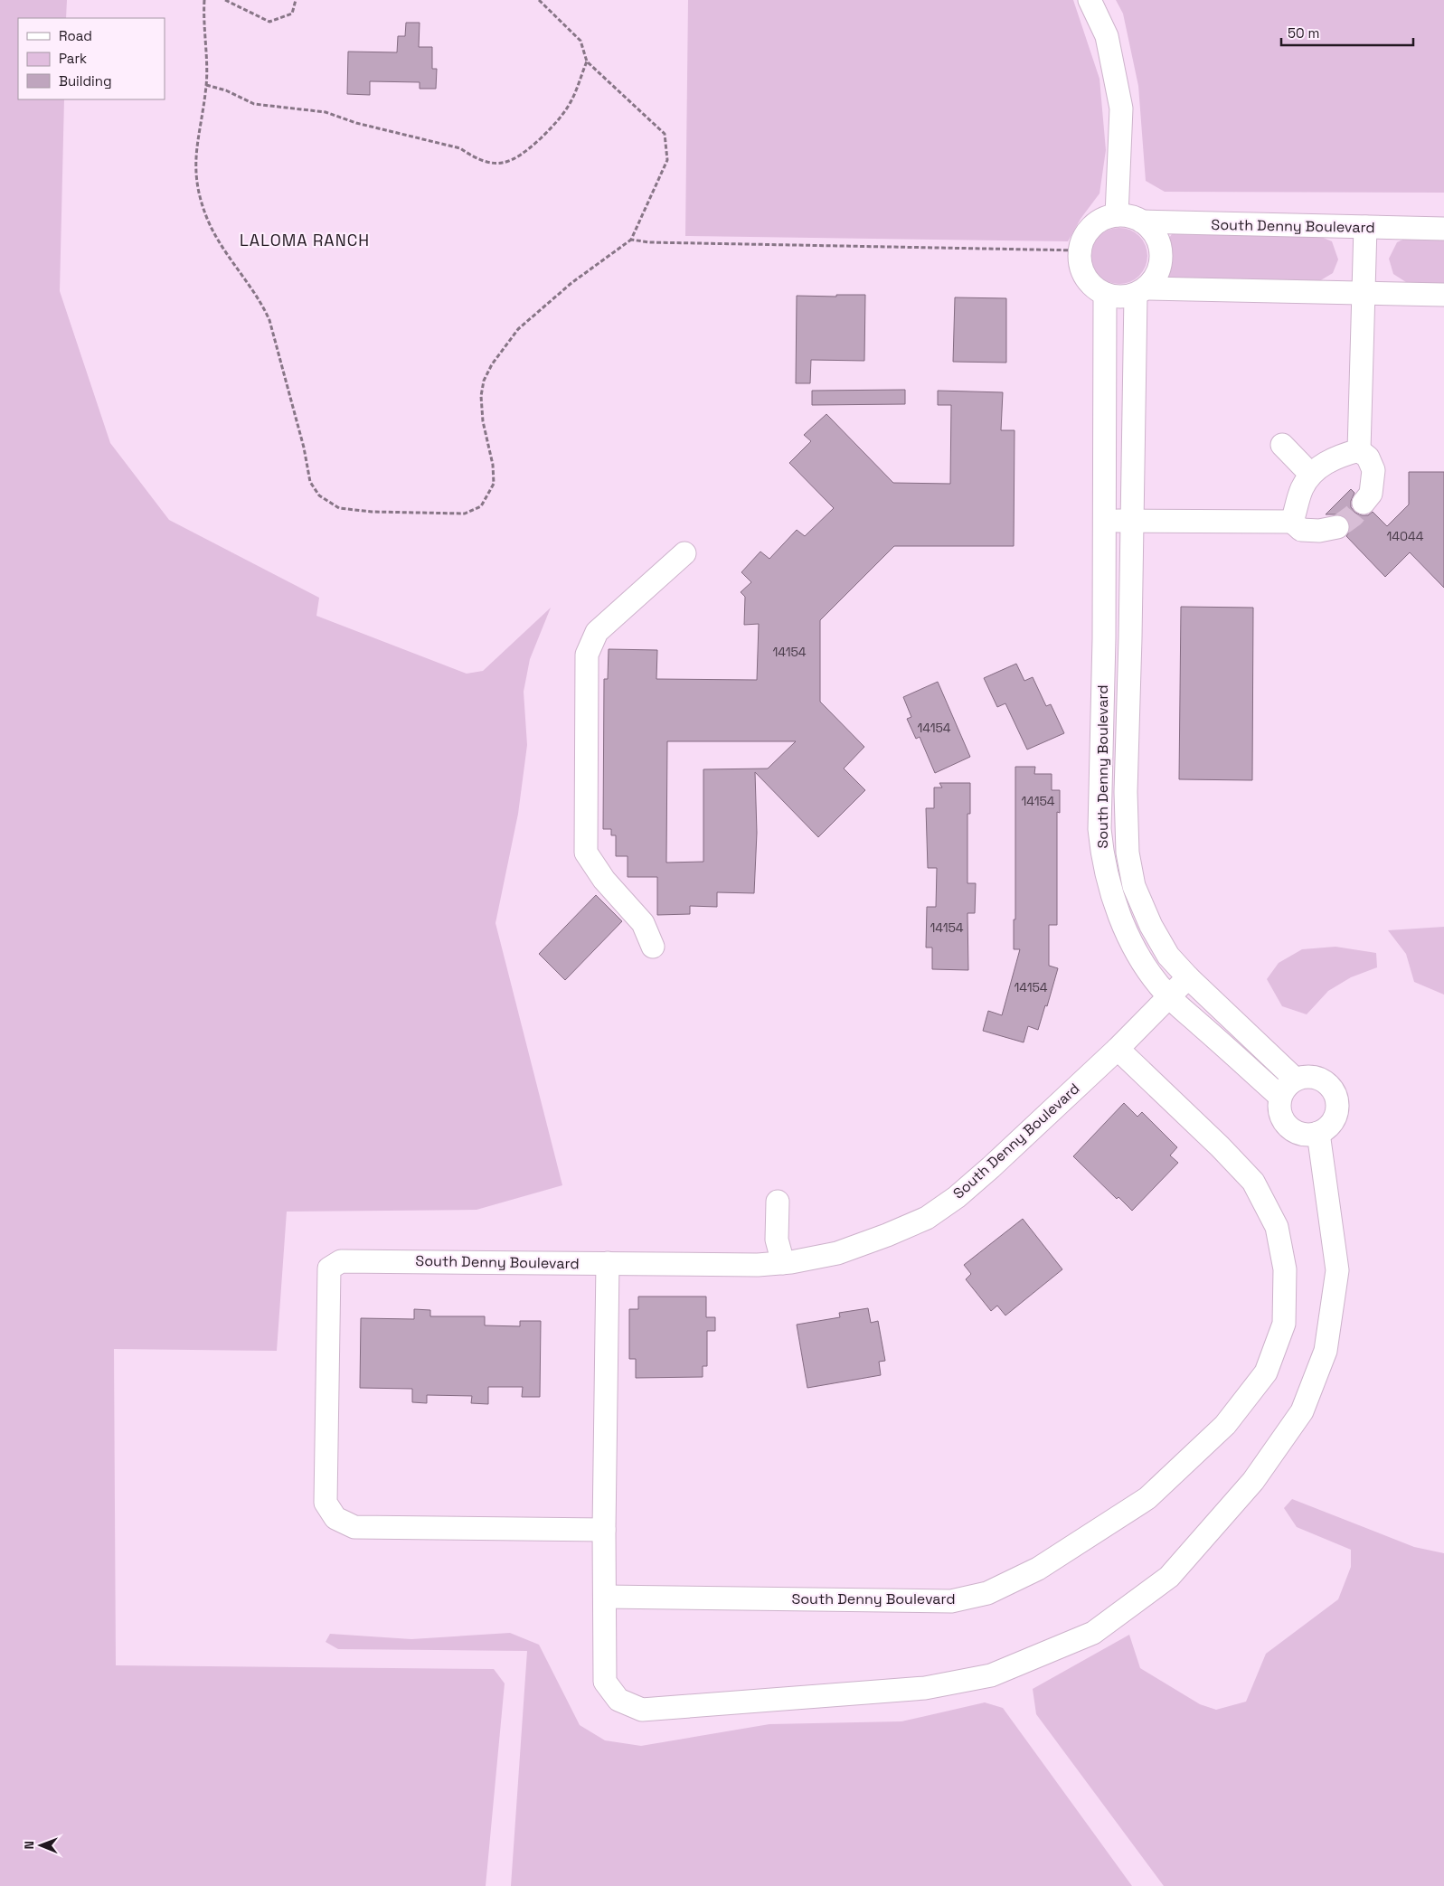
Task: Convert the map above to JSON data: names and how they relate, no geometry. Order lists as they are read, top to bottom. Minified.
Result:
{"streets":{"street":["South Denny Boulevard"]},"districts":["LALOMA RANCH"],"house_numbers":["14044","14154","14154","14154","14154","14154"],"legend":["Road","Park","Building"],"scale_bar":"50 m","north":"left"}
